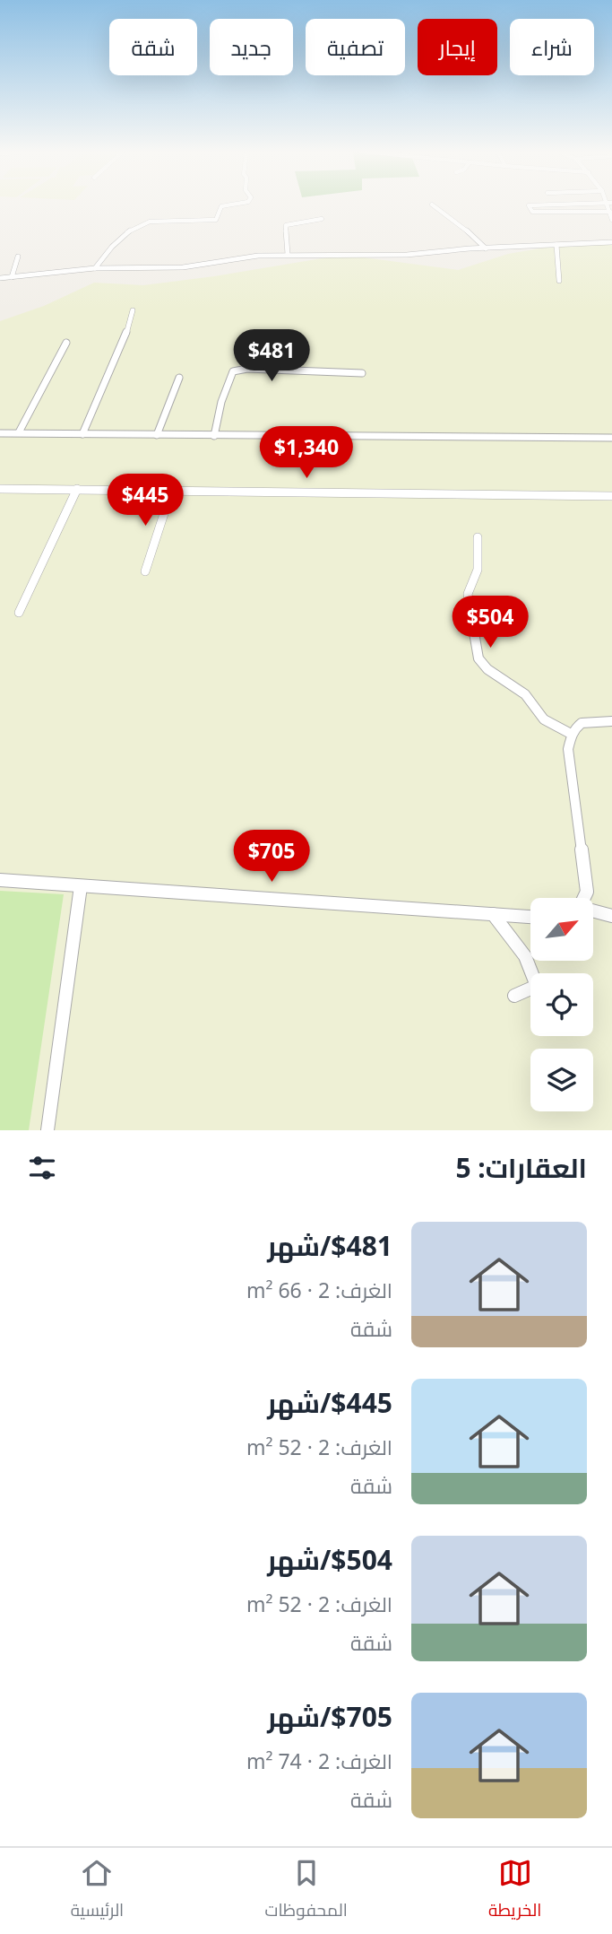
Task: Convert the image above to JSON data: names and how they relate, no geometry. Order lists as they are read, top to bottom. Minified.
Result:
{"north":"top right","page":{"chip":["شراء","إيجار","تصفية","جديد","شقة"],"price":["$481","$1,340","$445","$504","$705"],"heading":"العقارات: 5","list":[{"name":"$481/شهر","note":"الغرف: 2 · 66 m² · شقة"},{"name":"$445/شهر","note":"الغرف: 2 · 52 m² · شقة"},{"name":"$504/شهر","note":"الغرف: 2 · 52 m² · شقة"},{"name":"$705/شهر","note":"الغرف: 2 · 74 m² · شقة"}],"tabs":["الخريطة","المحفوظات","الرئيسية"]}}
